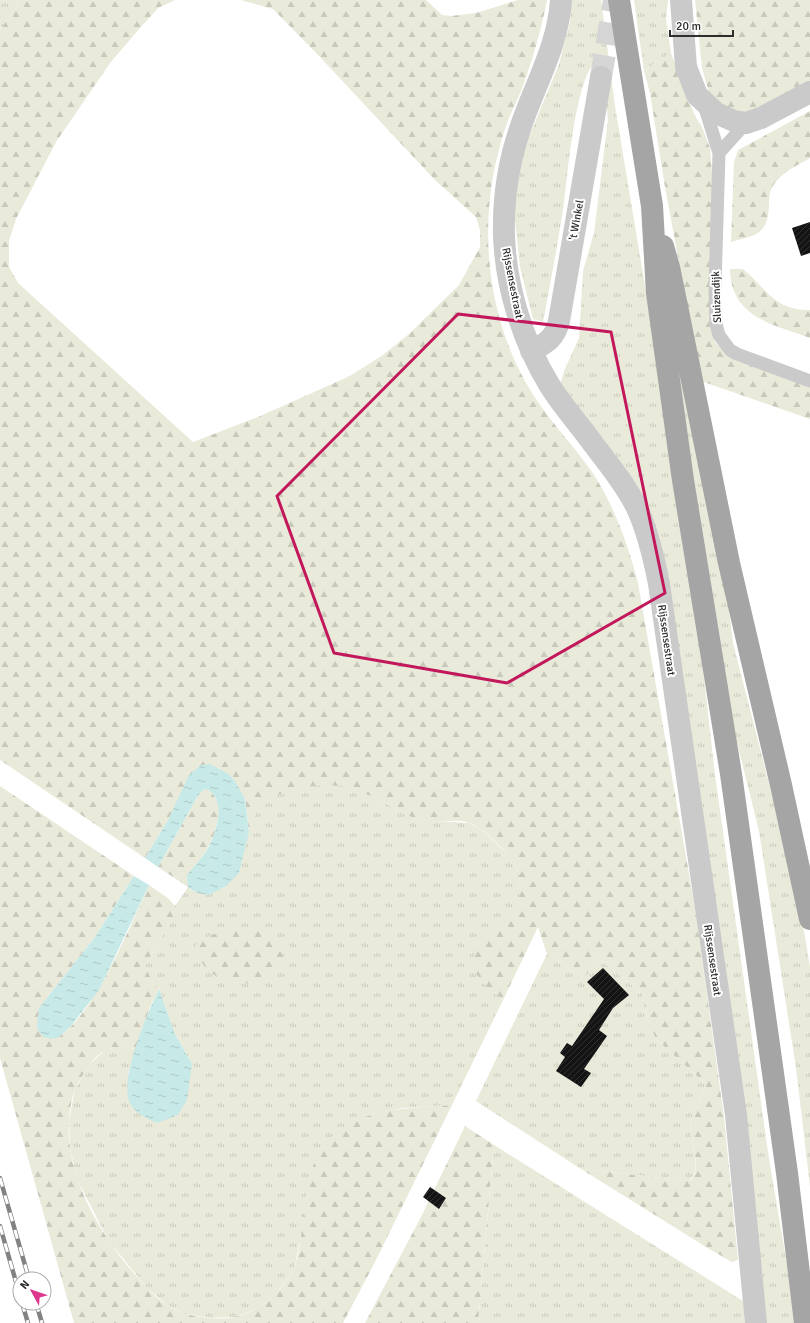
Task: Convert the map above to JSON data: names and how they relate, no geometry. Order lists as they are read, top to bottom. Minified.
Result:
{"streets":{"street":["'t Winkel","Rijssensestraat","Sluizendijk"]},"crossings":[["'t Winkel","Rijssensestraat"]],"scale_bar":"20 m","north":"top left"}
